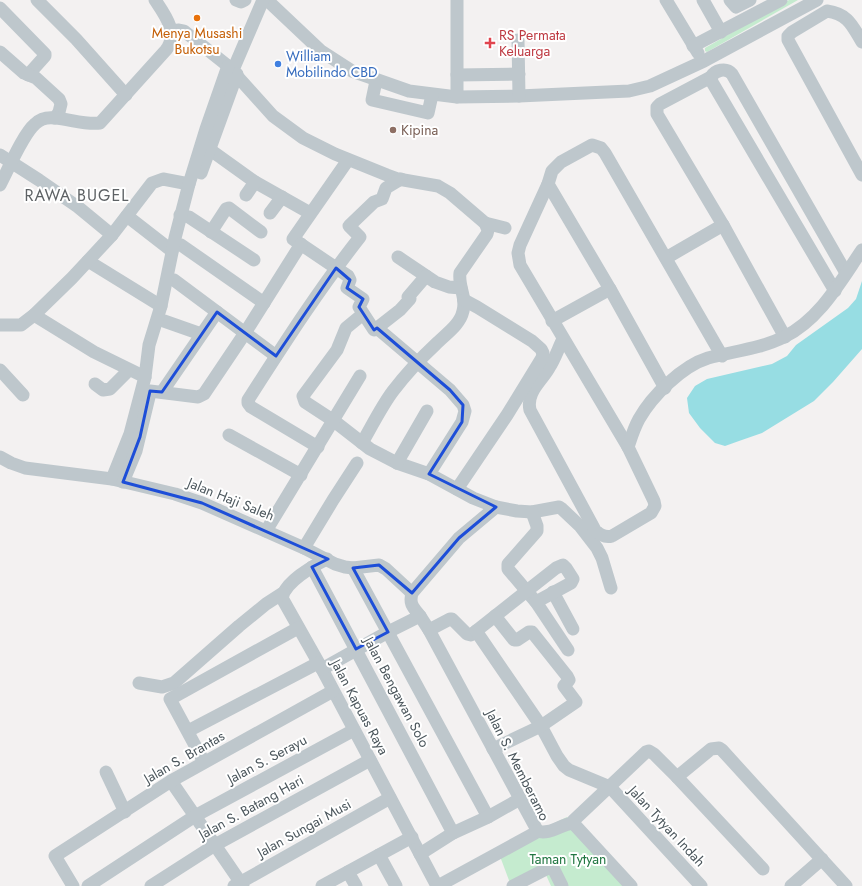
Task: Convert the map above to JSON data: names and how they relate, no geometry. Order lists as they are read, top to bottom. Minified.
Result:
{"streets":{"street":["Jalan Haji Saleh","Jalan Bengawan Solo","Jalan Kapuas Raya","Jalan S. Brantas","Jalan S. Serayu","Jalan S. Memberamo","Jalan S. Batang Hari","Jalan Tytyan Indah","Jalan Sungai Musi"]},"crossings":[["Jalan Haji Saleh","Jalan S. Memberamo"],["Jalan Kapuas Raya","Jalan S. Brantas"],["Jalan Kapuas Raya","Jalan S. Serayu"],["Jalan Kapuas Raya","Jalan S. Memberamo"],["Jalan Kapuas Raya","Jalan S. Batang Hari"],["Jalan Kapuas Raya","Jalan Sungai Musi"]],"districts":["RAWA BUGEL"],"parks":["Taman Tytyan"],"places":{"other":["Menya Musashi Bukotsu","William Mobilindo CBD","Kipina"],"health":["RS Permata Keluarga"]}}
